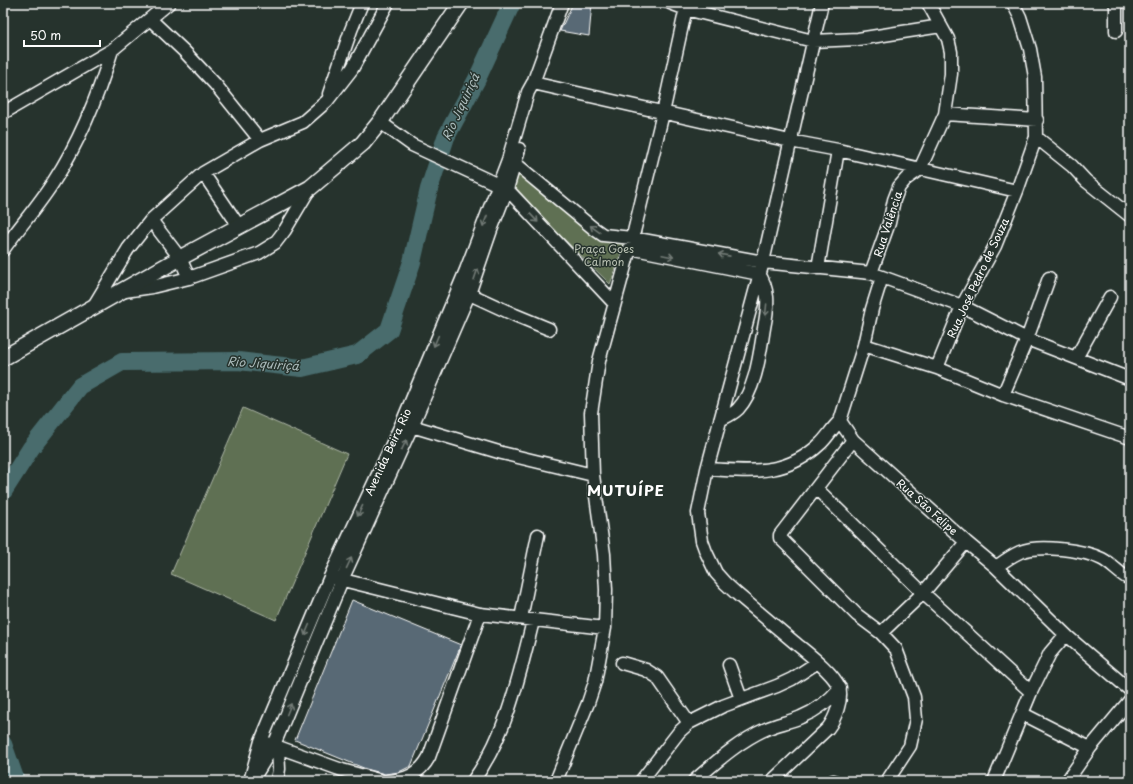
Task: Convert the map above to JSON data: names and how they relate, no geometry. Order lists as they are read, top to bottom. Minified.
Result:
{"streets":{"street":["Rua Valência","Rua José Pedro de Souza","Avenida Beira Rio","Rua São Felipe"]},"crossings":[["Rua Valência","Rua São Felipe"]],"districts":["MUTUÍPE"],"water":["Rio Jiquiriçá"],"parks":["Praça Goes Calmon"],"scale_bar":"50 m"}
